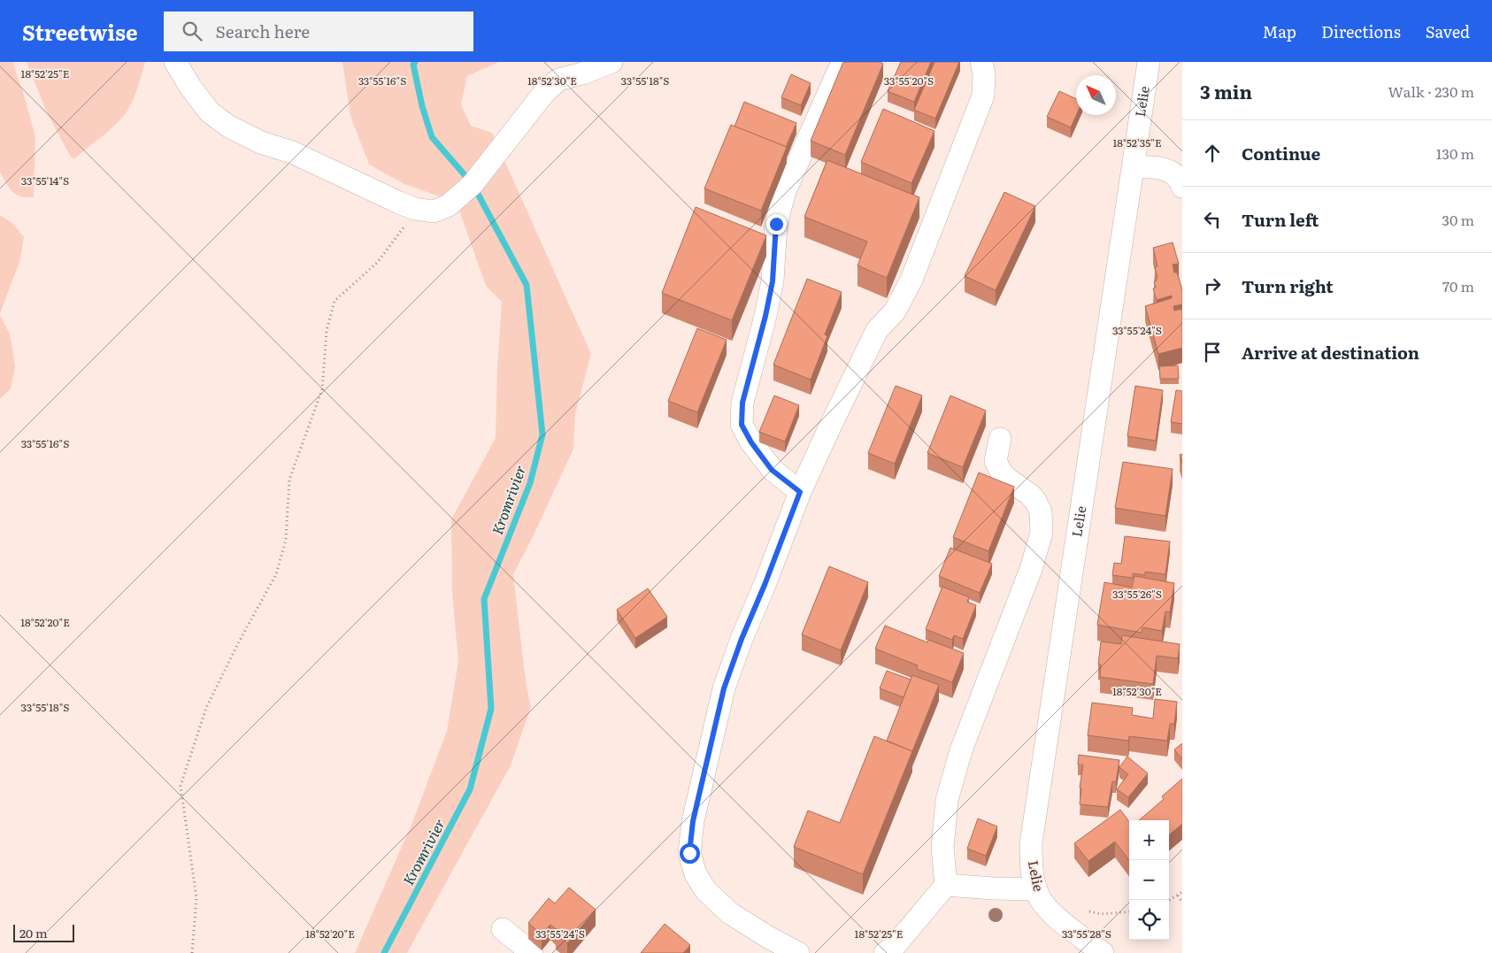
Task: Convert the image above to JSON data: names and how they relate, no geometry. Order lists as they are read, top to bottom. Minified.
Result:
{"streets":{"street":["Lelie"]},"water":["Kromrivier"],"scale_bar":"20 m","north":"top left","page":{"header":"Streetwise","search":"Search here","nav":["Map","Directions","Saved"],"heading":["3 min","Walk · 230 m"],"list":[["Continue","130 m"],["Turn left","30 m"],["Turn right","70 m"],"Arrive at destination"],"map_buttons":["+","−"],"scale":"20 m"},"coordinates":["18°52'25\"E","33°55'16\"S","18°52'30\"E","33°55'18\"S","33°55'20\"S","18°52'35\"E","33°55'14\"S","33°55'24\"S","33°55'26\"S","18°52'20\"E","33°55'28\"S"]}
